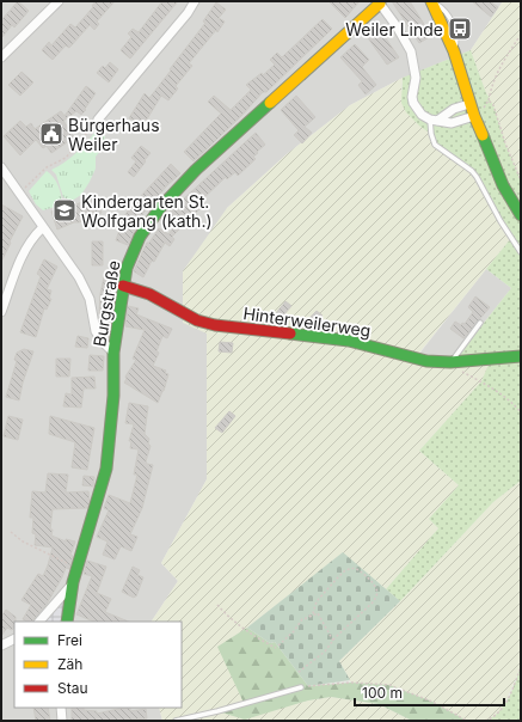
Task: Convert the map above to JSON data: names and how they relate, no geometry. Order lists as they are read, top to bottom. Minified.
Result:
{"streets":{"street":["Burgstraße","Hinterweilerweg"]},"crossings":[["Burgstraße","Hinterweilerweg"]],"places":{"bus stop":["Weiler Linde"],"public building":["Bürgerhaus Weiler"],"school or university":["Kindergarten St. Wolfgang (kath.)"]},"legend":["Frei","Zäh","Stau"],"scale_bar":"100 m"}
